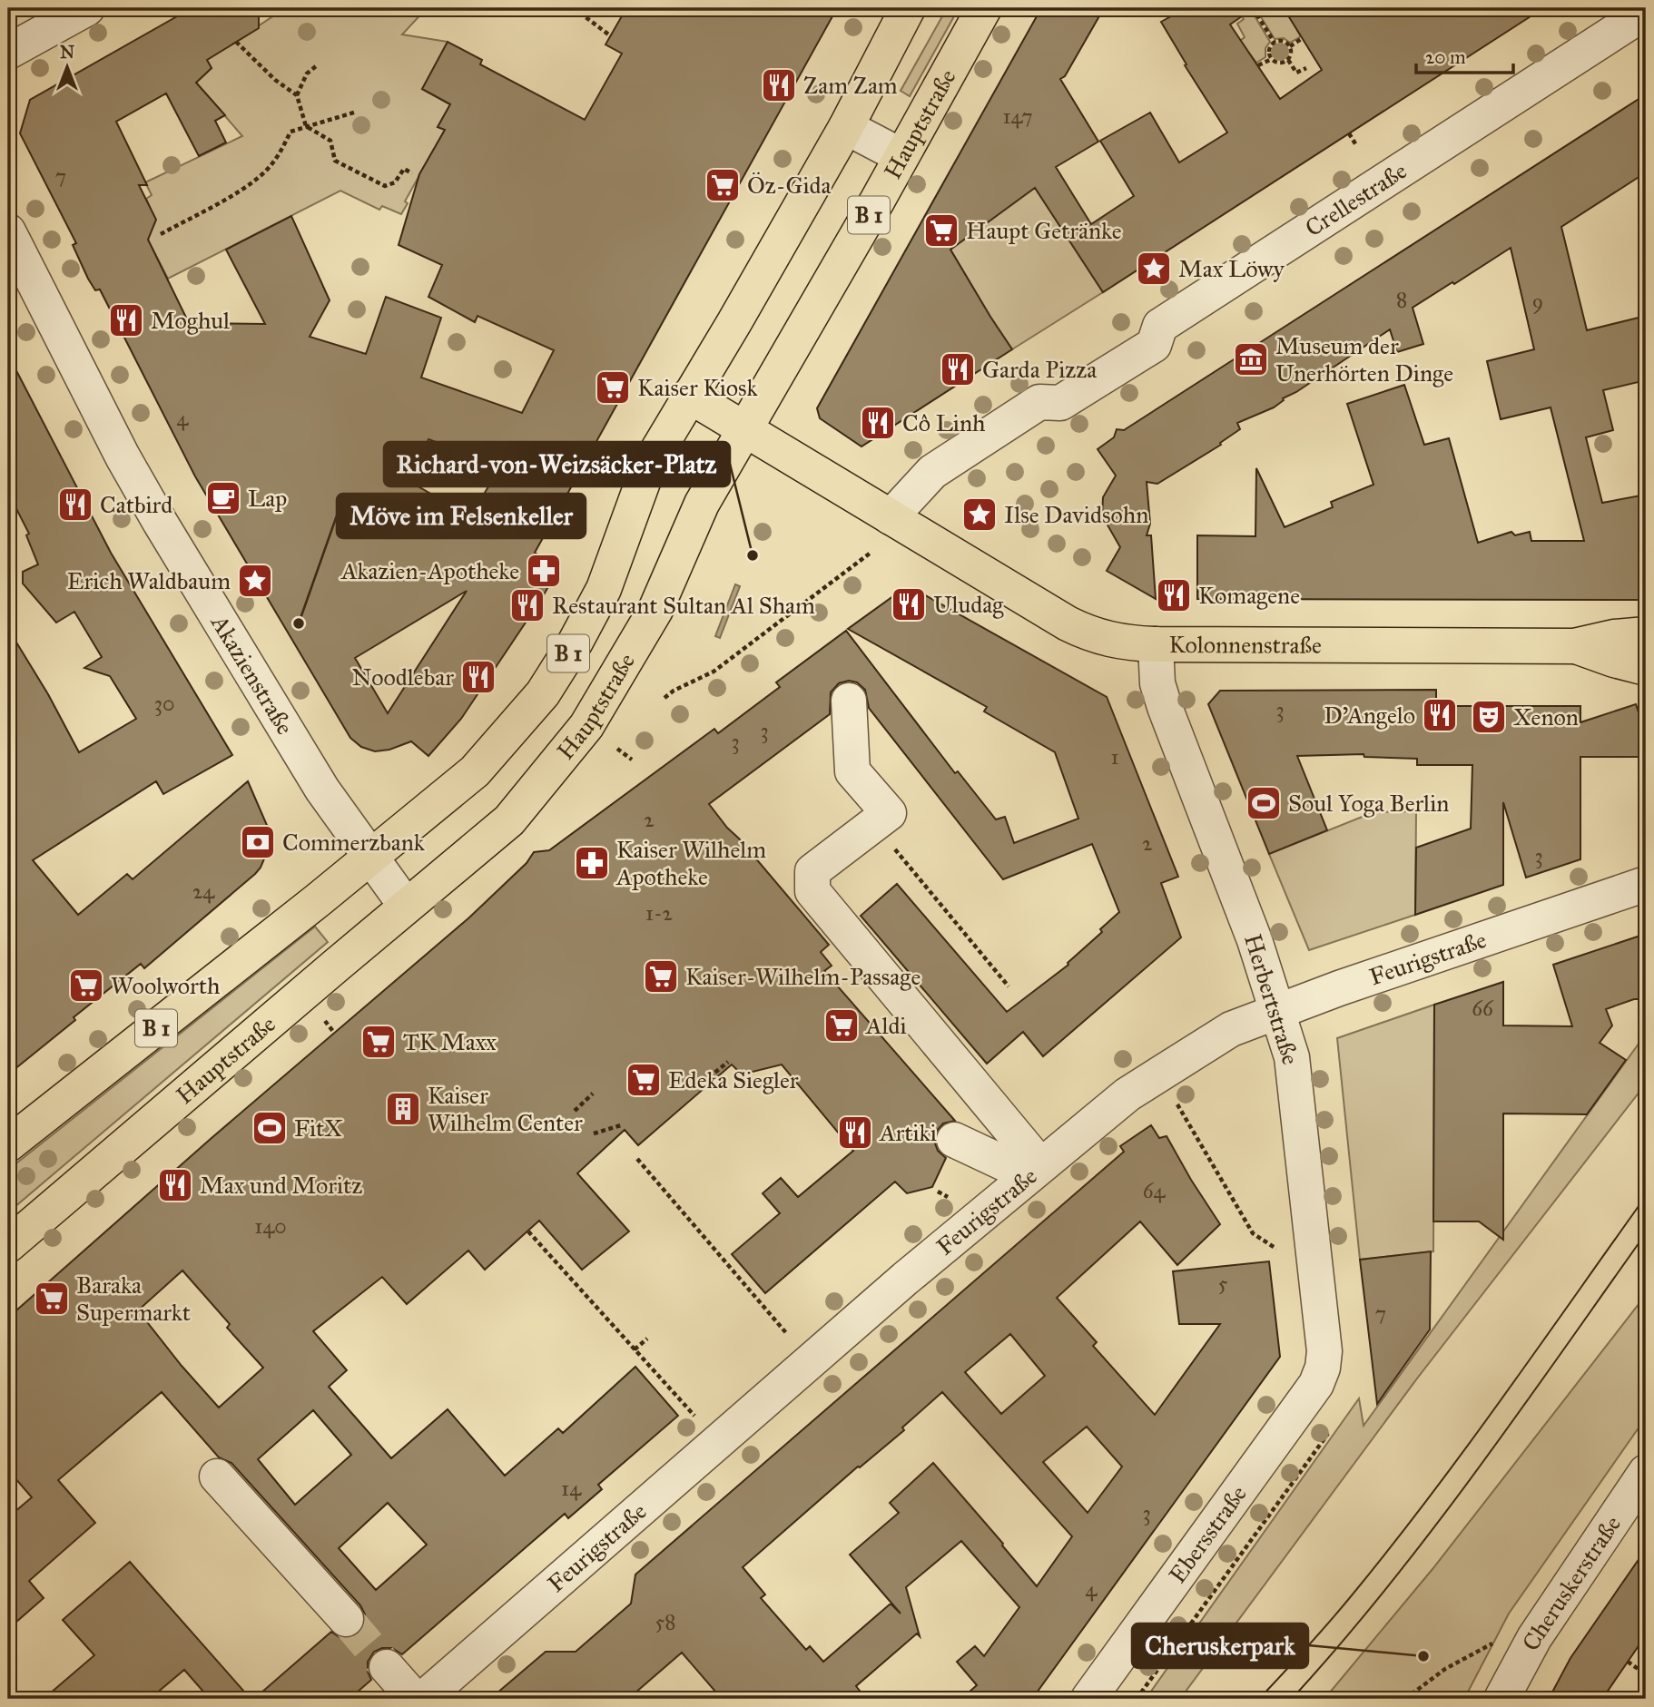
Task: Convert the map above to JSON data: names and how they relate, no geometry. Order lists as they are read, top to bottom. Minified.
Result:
{"streets":{"main road":["Hauptstraße","B 1","Kolonnenstraße"],"street":["Crellestraße","Akazienstraße","Feurigstraße","Herbertstraße","Ebersstraße","Cheruskerstraße"]},"crossings":[["Hauptstraße","Kolonnenstraße"],["Hauptstraße","Akazienstraße"],["Crellestraße","Kolonnenstraße"],["Kolonnenstraße","Herbertstraße"],["Feurigstraße","Herbertstraße"],["Herbertstraße","Ebersstraße"]],"places":{"restaurant":["Zam Zam","Moghul","Garda Pizza","Cô Linh","Catbird","Komagene","Uludag","Restaurant Sultan Al Sham","Noodlebar","D'Angelo","Artiki","Max und Moritz"],"supermarket":["Öz-Gida","Haupt Getränke","Kaiser Kiosk","Kaiser-Wilhelm-Passage","Woolworth","Aldi","TK Maxx","Edeka Siegler","Baraka Supermarkt"],"place":["Max Löwy","Ilse Davidsohn","Erich Waldbaum"],"museum":["Museum der Unerhörten Dinge"],"cafe":["Lap"],"other":["Richard-von-Weizsäcker-Platz","Möve im Felsenkeller","Cheruskerpark"],"pharmacy":["Akazien-Apotheke","Kaiser Wilhelm Apotheke"],"theatre":["Xenon"],"sports":["Soul Yoga Berlin","FitX"],"bank":["Commerzbank"],"building":["Kaiser Wilhelm Center"]},"house_numbers":["147","7","8","9","4","30","3","3","3","1","2","2","3","24","1-2","66","64","140","5","7","14","3","4","58"],"scale_bar":"20 m","north":"top"}
